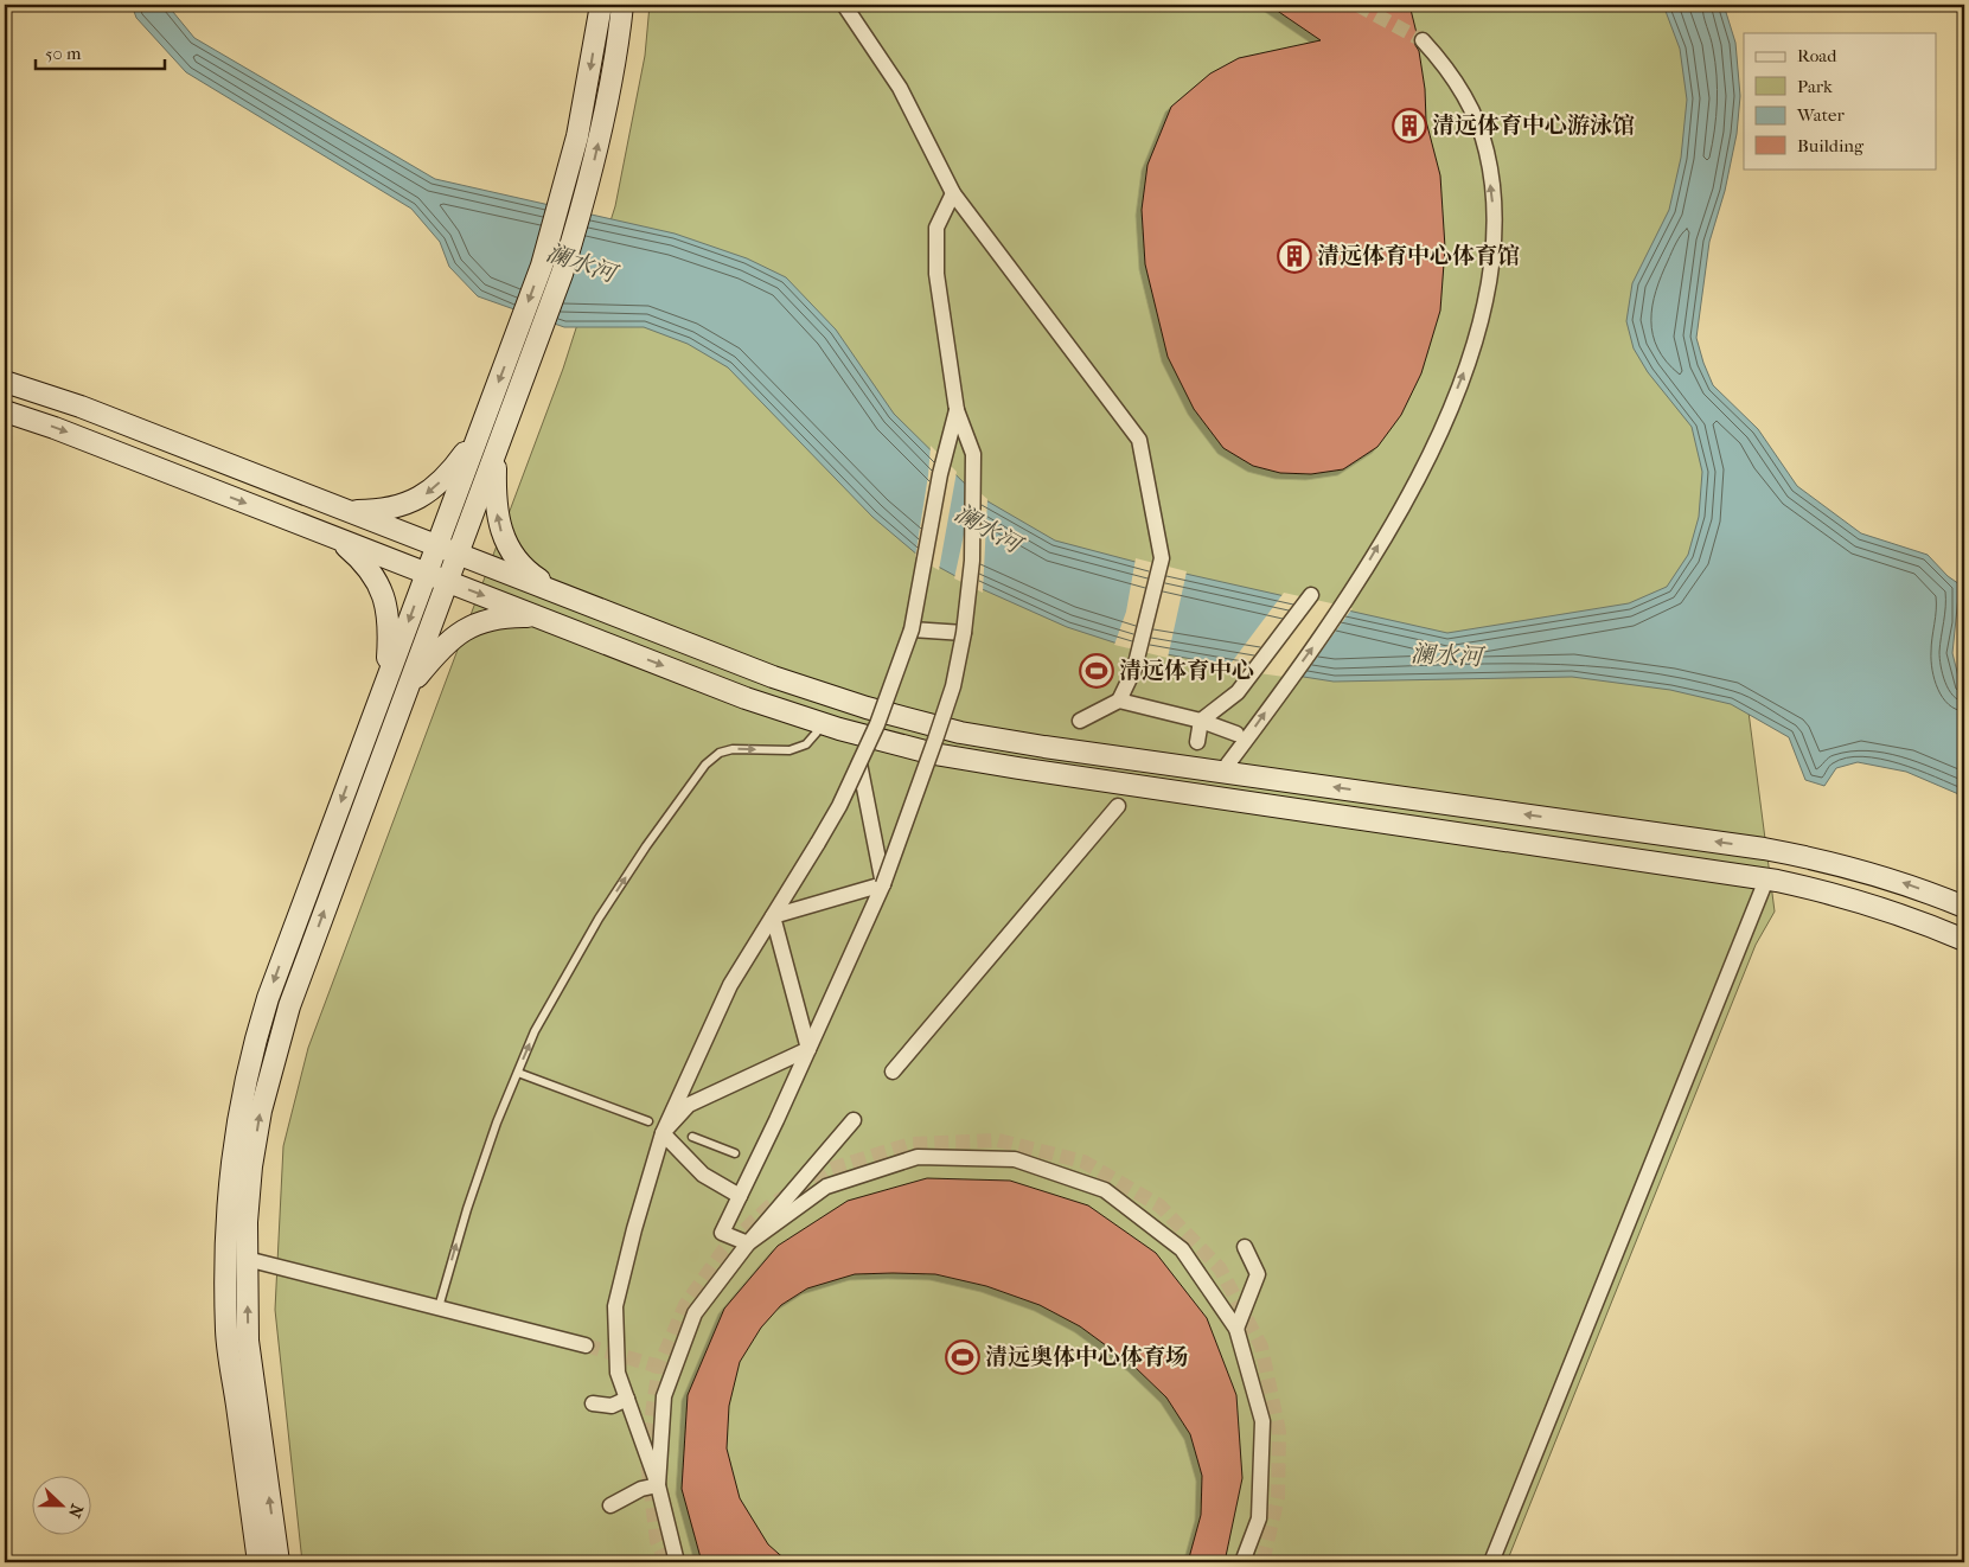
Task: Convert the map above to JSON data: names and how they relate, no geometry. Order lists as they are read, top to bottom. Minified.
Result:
{"water":["澜水河"],"places":{"building":["清远体育中心游泳馆","清远体育中心体育馆"],"sports":["清远体育中心","清远奥体中心体育场"]},"legend":["Road","Park","Water","Building"],"scale_bar":"50 m","north":"right"}
